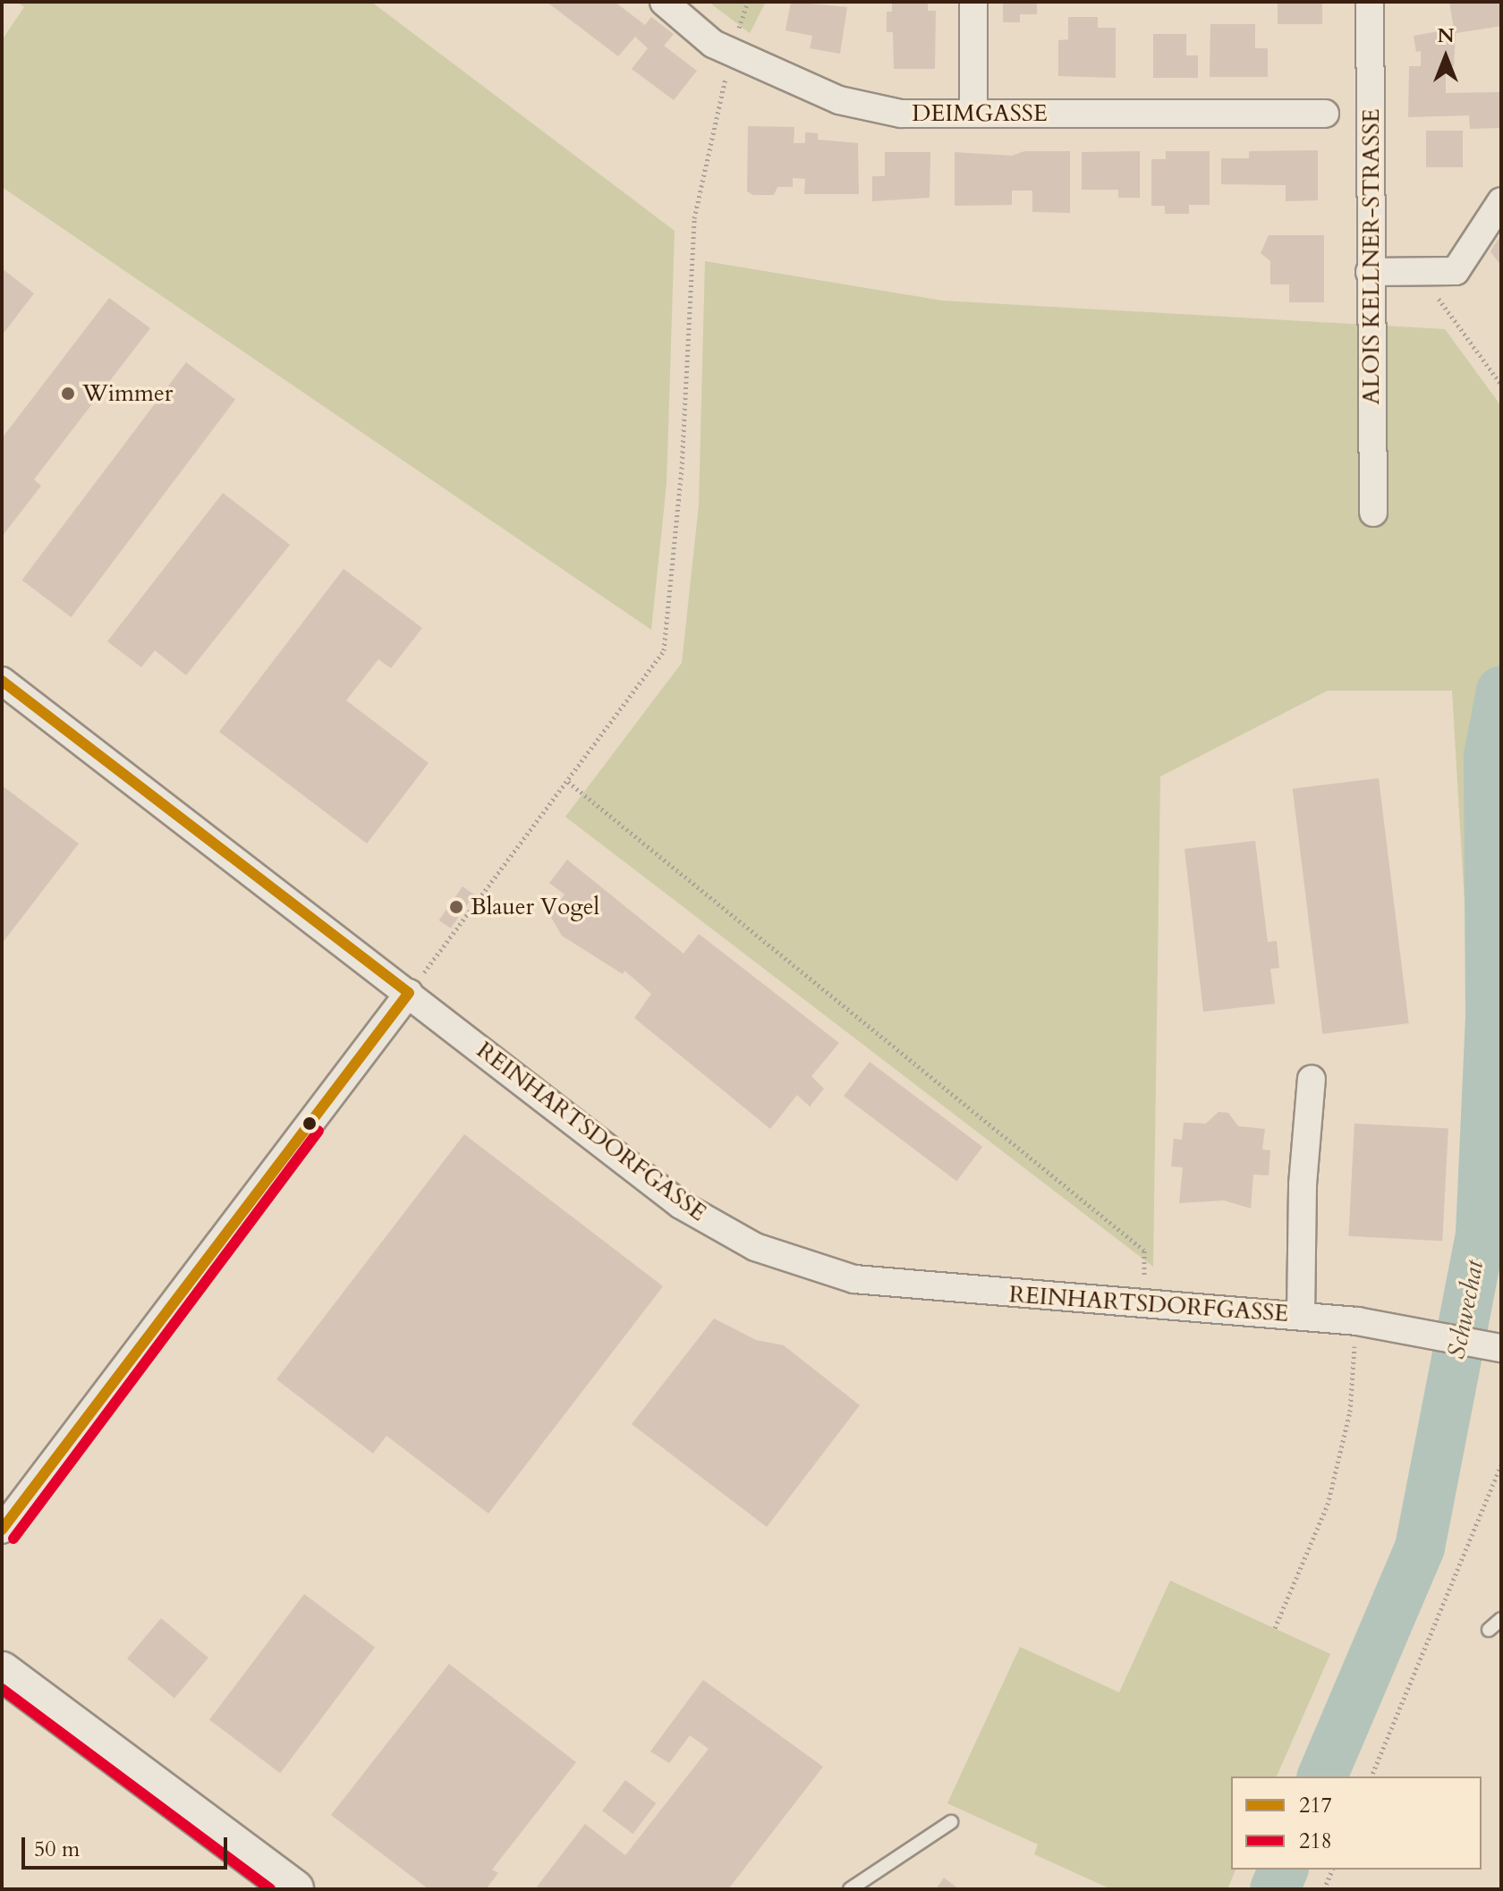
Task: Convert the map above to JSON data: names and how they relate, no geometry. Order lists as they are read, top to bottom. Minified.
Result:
{"streets":{"street":["DEIMGASSE","ALOIS KELLNER-STRASSE","REINHARTSDORFGASSE"]},"water":["Schwechat"],"places":["Wimmer","Blauer Vogel"],"lines":["transit line 217","transit line 218"],"legend":["217","218"],"scale_bar":"50 m","north":"top"}
